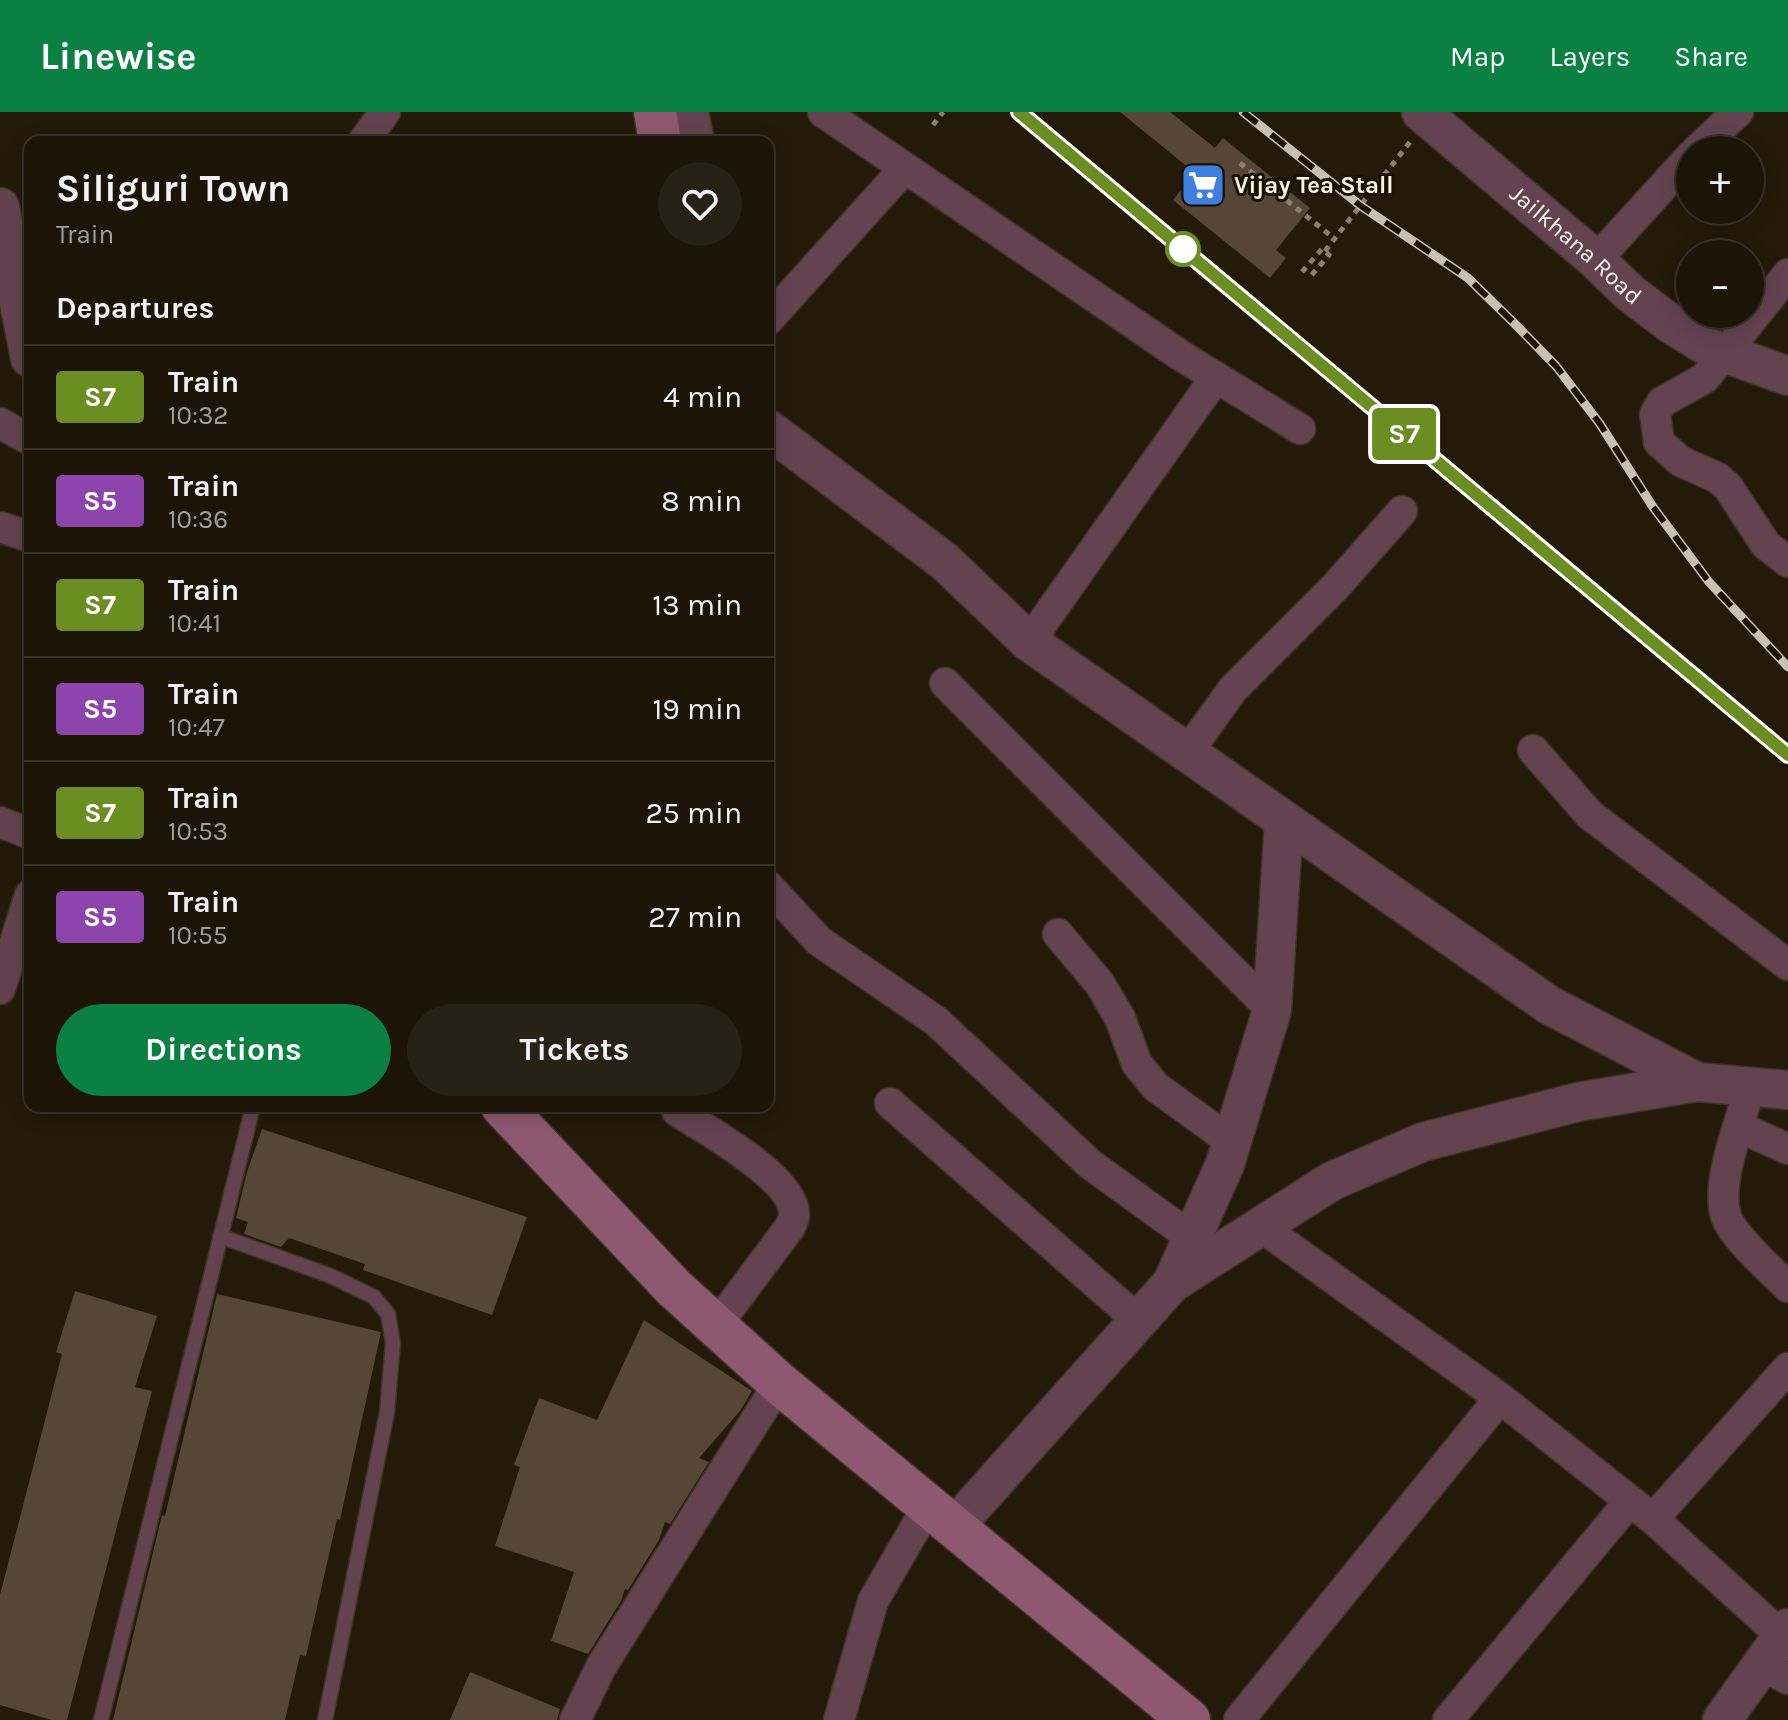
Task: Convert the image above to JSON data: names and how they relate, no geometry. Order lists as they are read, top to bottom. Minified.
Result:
{"streets":{"street":["Jailkhana Road"]},"places":{"supermarket":["Vijay Tea Stall"]},"page":{"header":"Linewise","nav":["Map","Layers","Share"],"on_map":"S7","map_buttons":["+","−"],"heading":[["Siliguri Town","Train"],"Departures"],"list":[{"mark":"S7","name":"Train","note":"10:32","value":"4 min"},{"mark":"S5","name":"Train","note":"10:36","value":"8 min"},{"mark":"S7","name":"Train","note":"10:41","value":"13 min"},{"mark":"S5","name":"Train","note":"10:47","value":"19 min"},{"mark":"S7","name":"Train","note":"10:53","value":"25 min"},{"mark":"S5","name":"Train","note":"10:55","value":"27 min"}],"buttons":["Directions","Tickets"]}}
